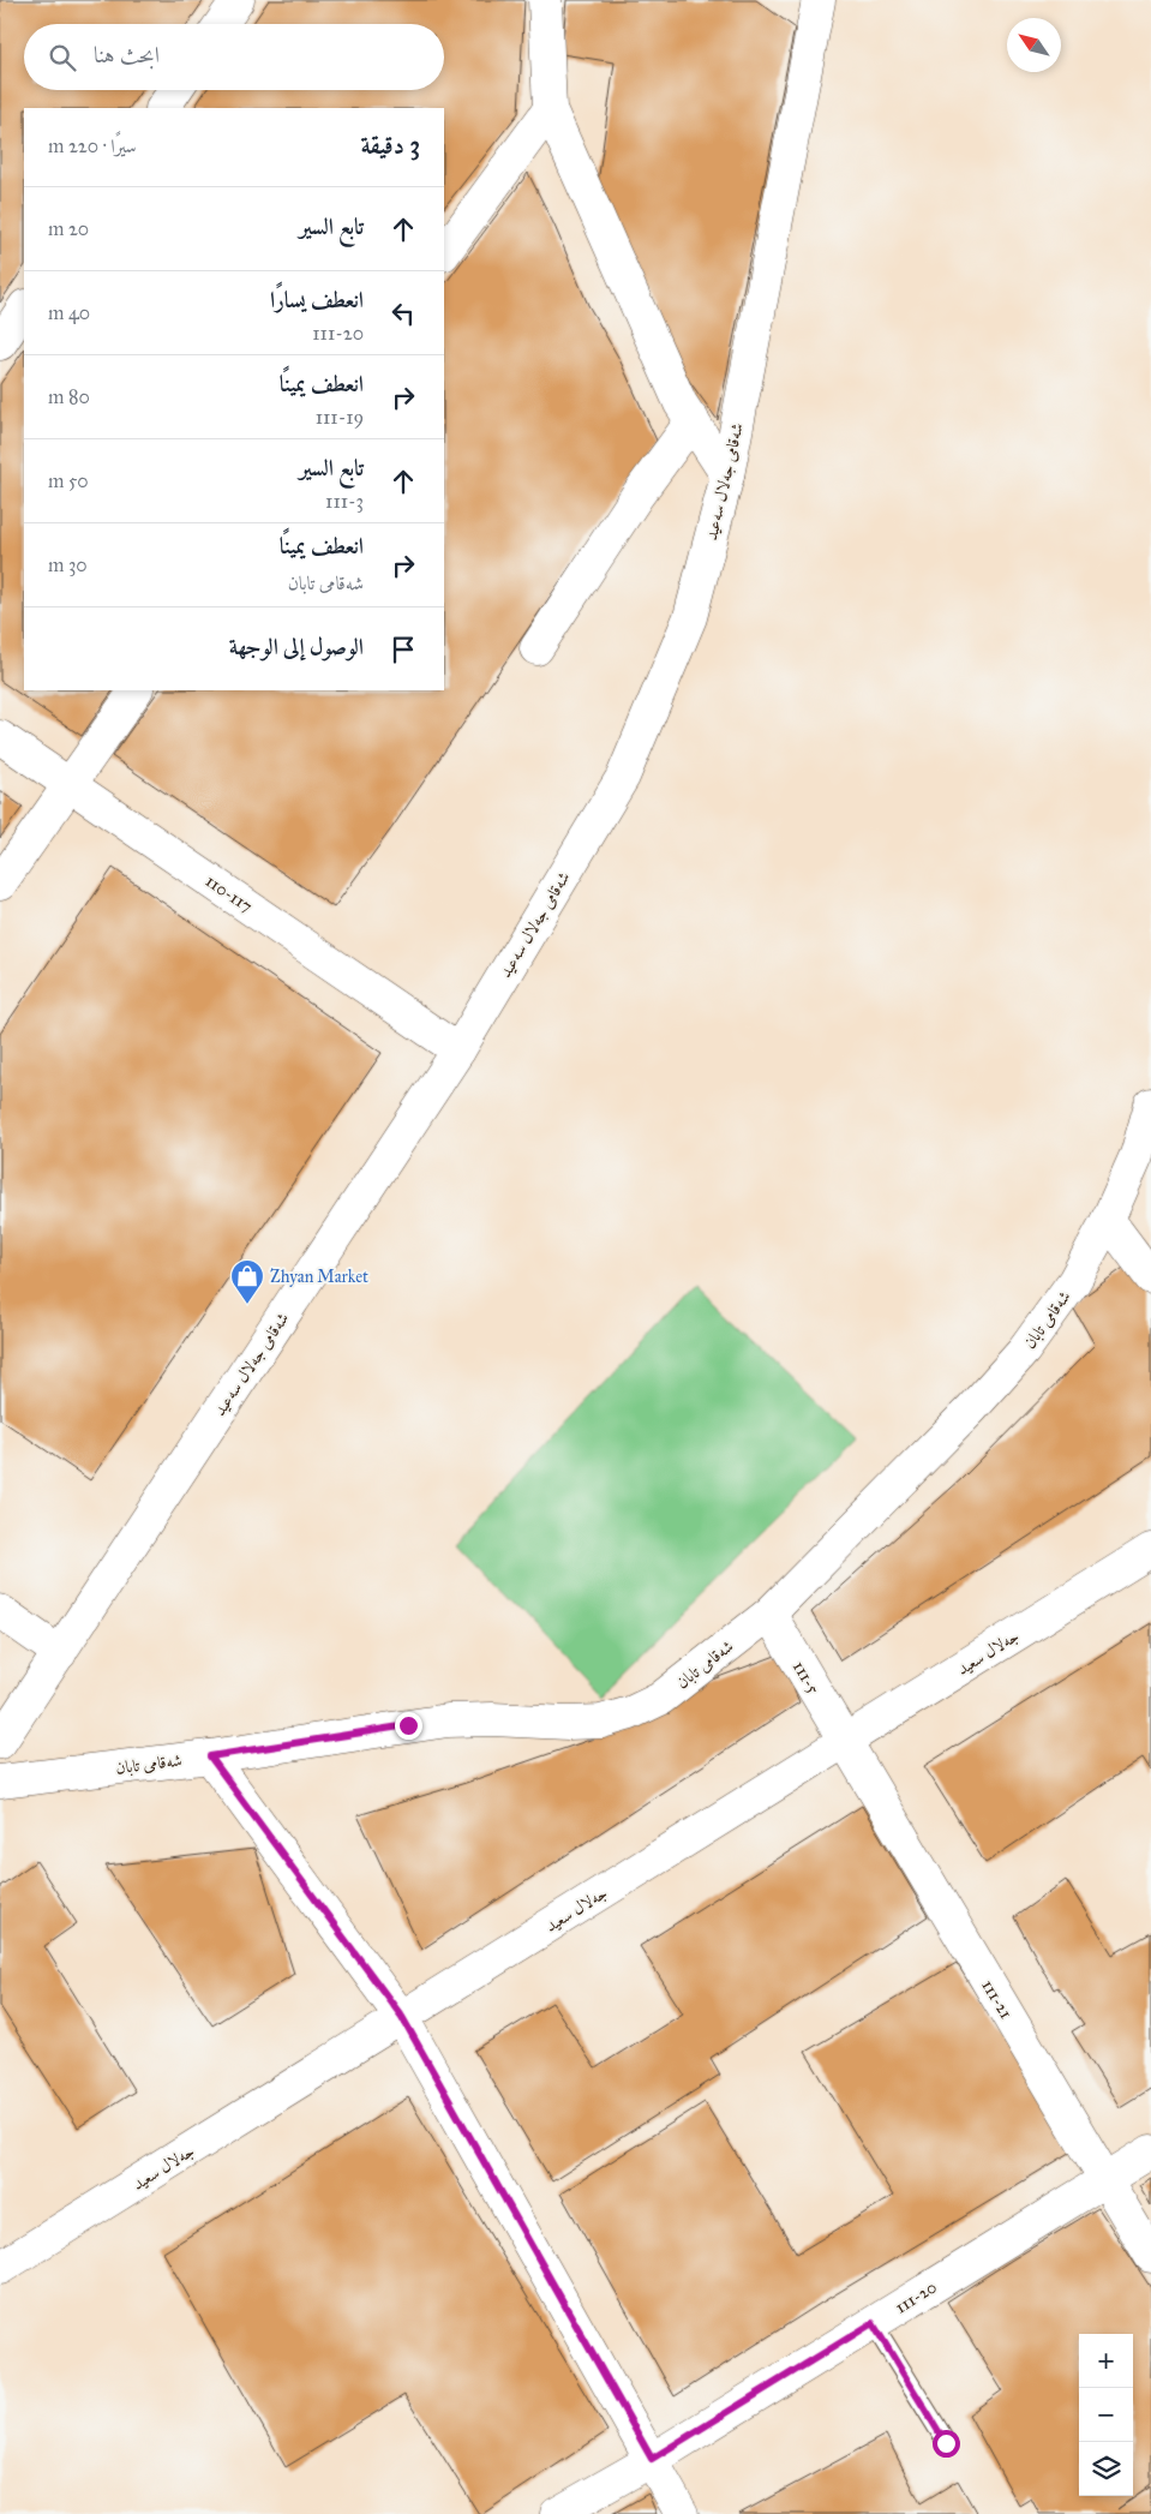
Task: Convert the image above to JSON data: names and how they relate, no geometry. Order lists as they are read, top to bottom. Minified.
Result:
{"streets":{"street":["شەقامی جەلال سەعید","110-117","شەقامی تابان","جه‌لال سعید","111-5","111-21","111-20"]},"crossings":[["شەقامی جەلال سەعید","110-117"],["شەقامی تابان","111-5"],["جه‌لال سعید","111-5"],["جه‌لال سعید","111-21"],["111-5","111-21"],["111-21","111-20"]],"places":{"shop":["Zhyan Market"]},"north":"top left","page":{"search":"ابحث هنا","heading":["3 دقيقة","سيرًا · 220 m"],"list":[["تابع السير","20 m"],["انعطف يسارًا","111-20","40 m"],["انعطف يمينًا","111-19","80 m"],["تابع السير","111-3","50 m"],["انعطف يمينًا","شەقامی تابان","30 m"],"الوصول إلى الوجهة"],"map_buttons":["+","−"]}}
